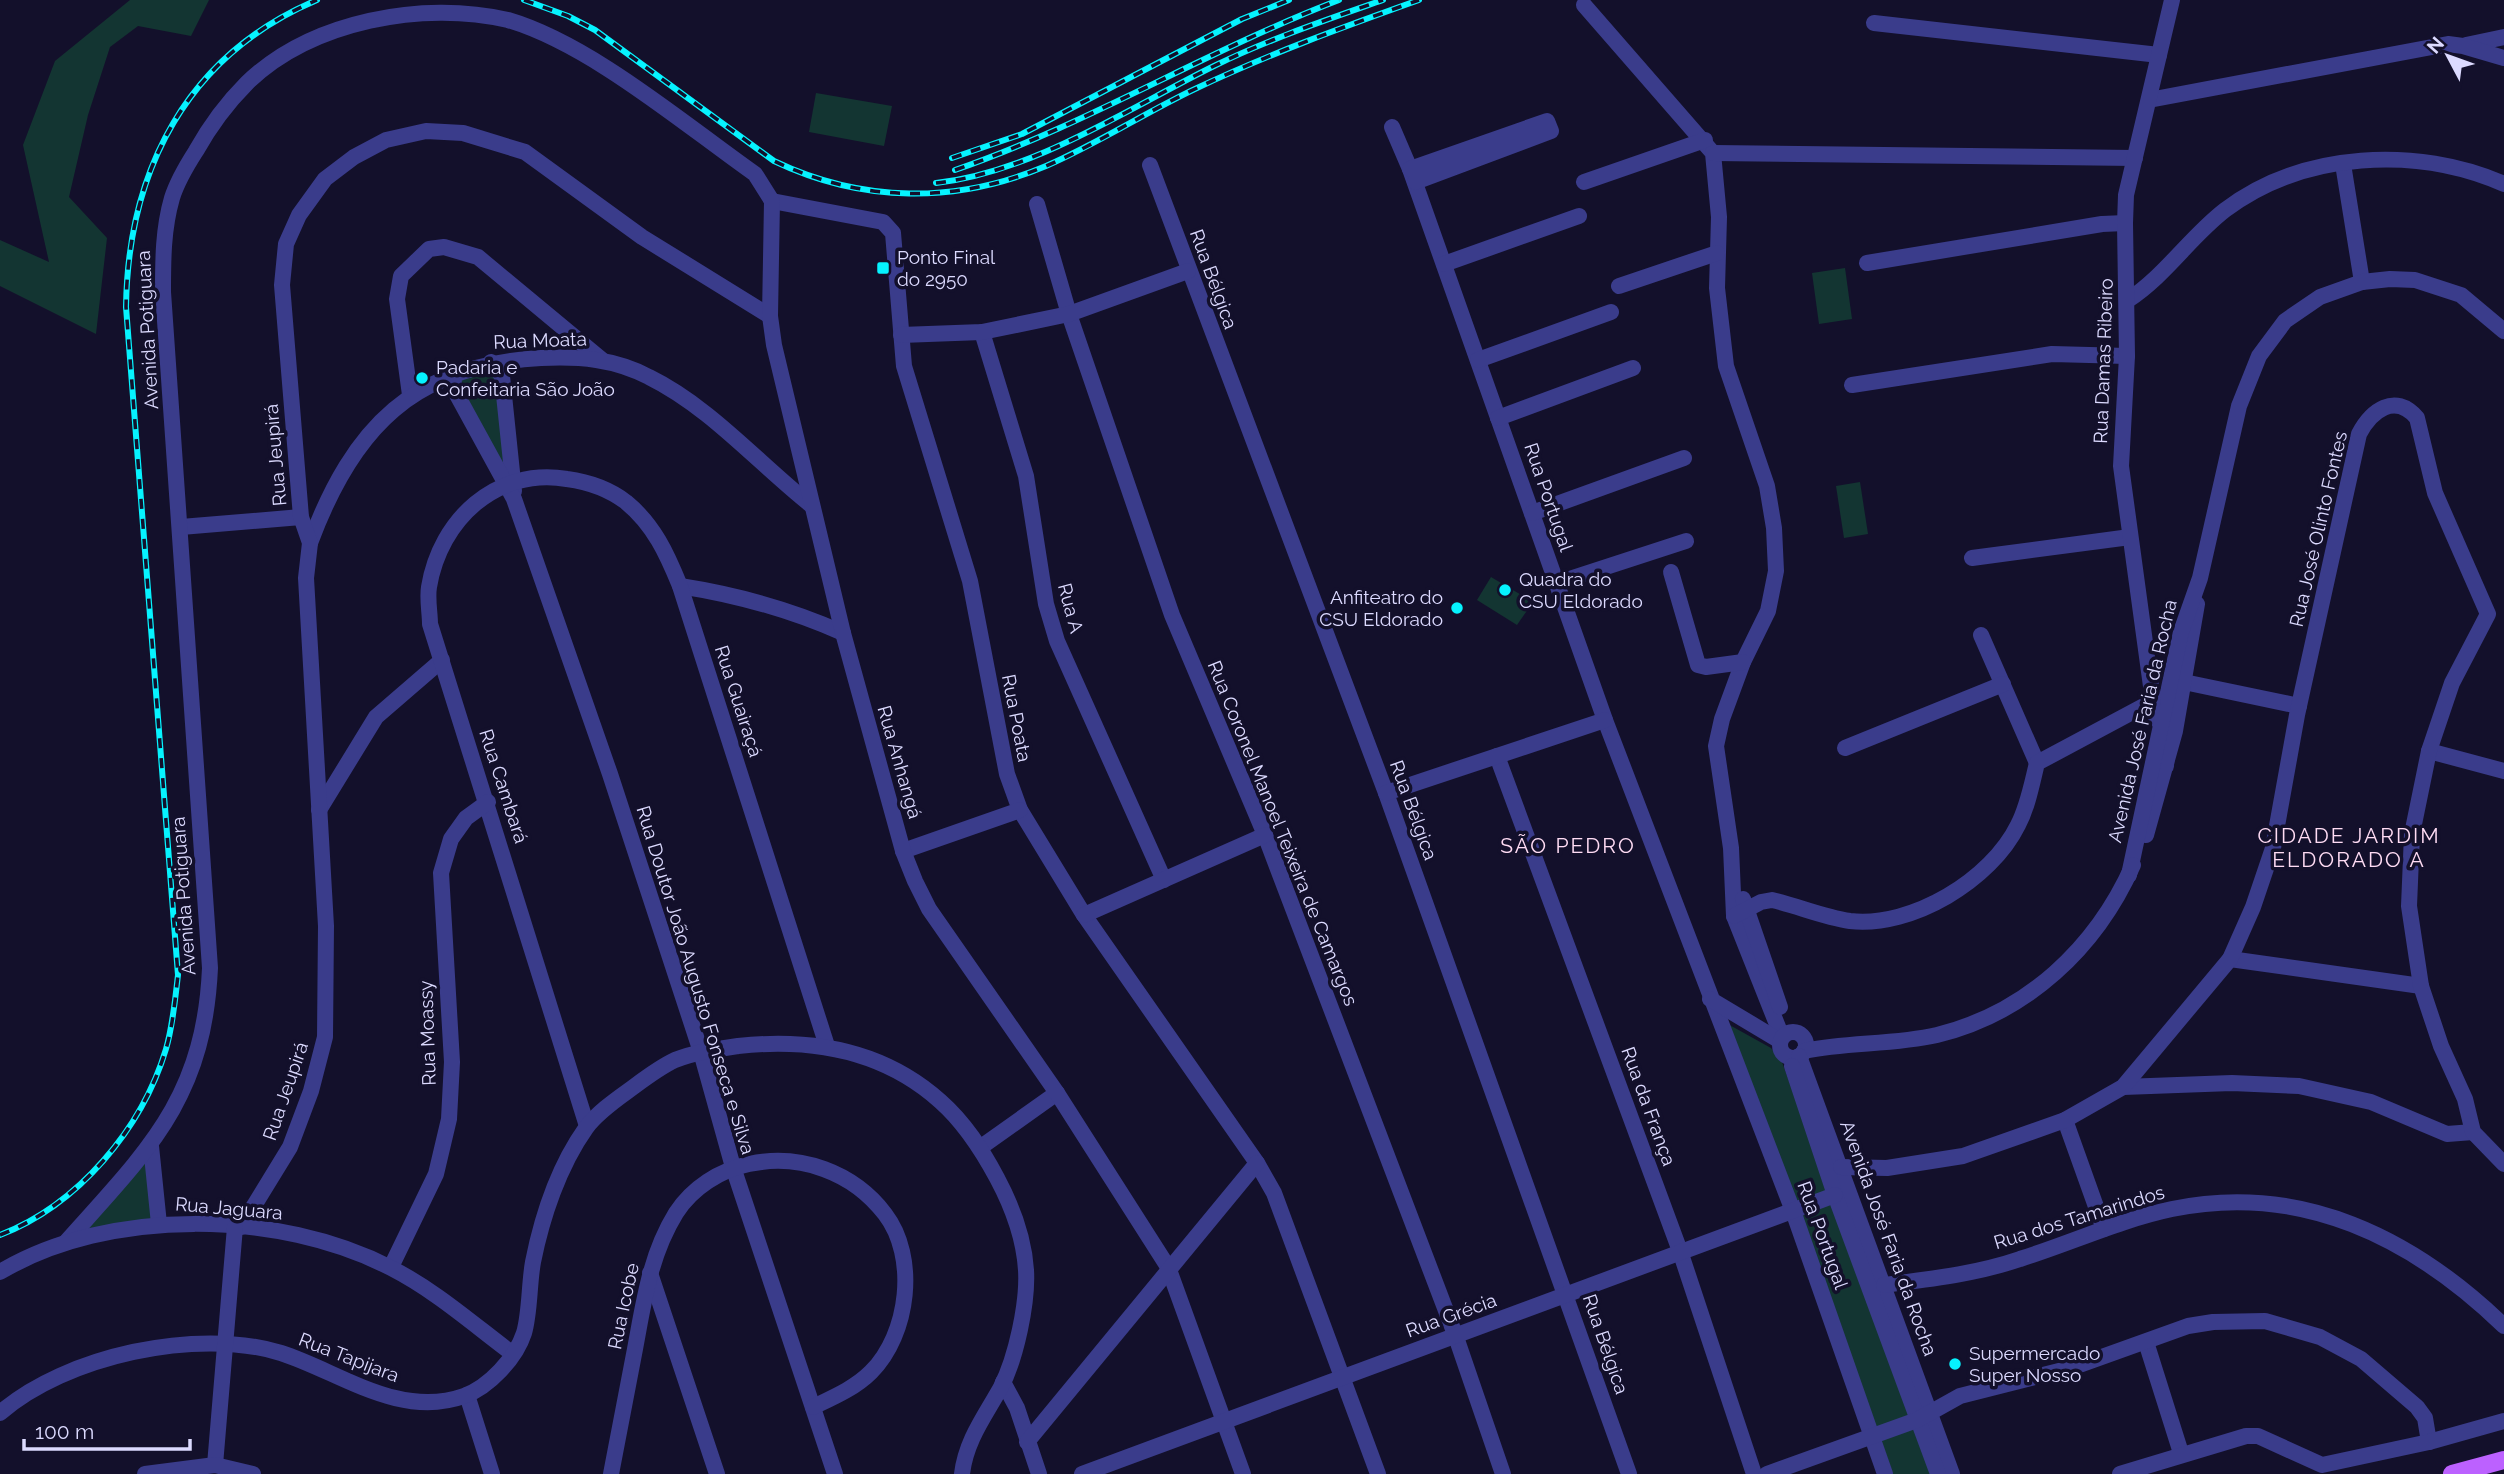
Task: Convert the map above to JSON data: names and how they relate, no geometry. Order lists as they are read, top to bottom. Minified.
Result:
{"streets":{"street":["Rua Bélgica","Avenida Potiguara","Rua Moata","Rua Damas Ribeiro","Rua Jeupirá","Rua Portugal","Rua José Olinto Fontes","Rua A","Rua Guairaçá","Rua Poata","Avenida José Faria da Rocha","Rua Anhangá","Rua Cambará","Rua Coronel Manoel Teixeira de Camargos","Rua Doutor João Augusto Fonseca e Silva","Rua Moassy","Rua da França","Rua Jaguara","Rua dos Tamarindos","Rua Icobe","Rua Grécia","Rua Tapijara"]},"crossings":[["Rua Bélgica","Rua Grécia"],["Avenida Potiguara","Rua Poata"],["Avenida Potiguara","Rua Anhangá"],["Avenida Potiguara","Rua Jaguara"],["Rua Moata","Rua Jeupirá"],["Rua Moata","Rua Anhangá"],["Rua Moata","Rua Doutor João Augusto Fonseca e Silva"],["Rua Damas Ribeiro","Avenida José Faria da Rocha"],["Rua Jeupirá","Rua Anhangá"],["Rua Jeupirá","Rua Jaguara"],["Rua Jeupirá","Rua Tapijara"],["Rua Portugal","Rua Grécia"],["Rua Guairaçá","Rua Cambará"],["Rua Guairaçá","Rua Doutor João Augusto Fonseca e Silva"],["Rua Guairaçá","Rua Tapijara"],["Rua Poata","Rua Anhangá"],["Rua Poata","Rua Grécia"],["Avenida José Faria da Rocha","Rua dos Tamarindos"],["Avenida José Faria da Rocha","Rua Grécia"],["Rua Anhangá","Rua Grécia"],["Rua Cambará","Rua Doutor João Augusto Fonseca e Silva"],["Rua Cambará","Rua Moassy"],["Rua Cambará","Rua Tapijara"],["Rua Coronel Manoel Teixeira de Camargos","Rua Grécia"],["Rua Doutor João Augusto Fonseca e Silva","Rua Icobe"],["Rua Doutor João Augusto Fonseca e Silva","Rua Tapijara"],["Rua Moassy","Rua Jaguara"],["Rua da França","Rua Grécia"],["Rua Jaguara","Rua Tapijara"]],"districts":["CIDADE JARDIM ELDORADO A","SÃO PEDRO"],"places":{"transit":["Ponto Final do 2950"],"other":["Padaria e Confeitaria São João","Quadra do CSU Eldorado","Anfiteatro do CSU Eldorado","Supermercado Super Nosso"]},"scale_bar":"100 m","north":"top left"}
